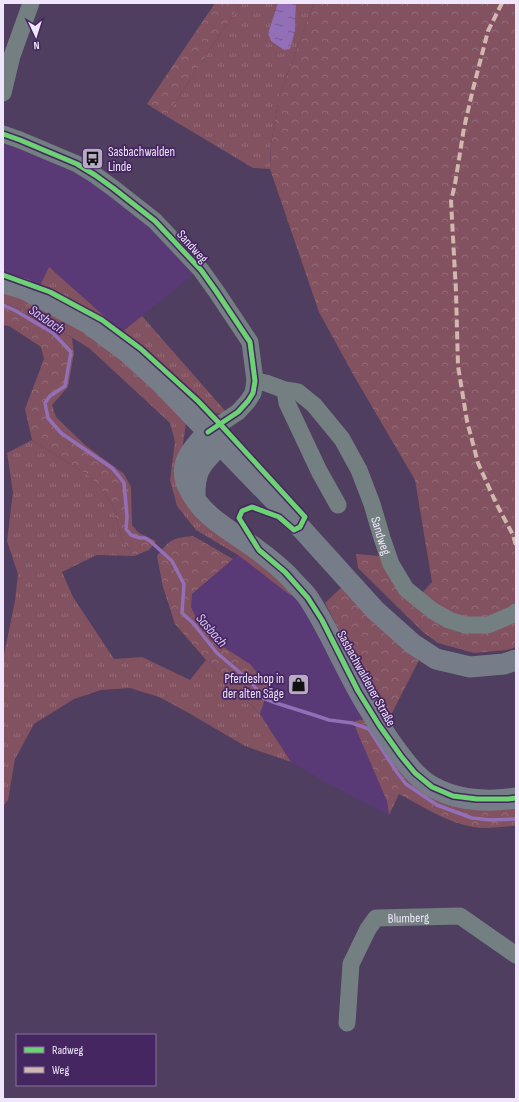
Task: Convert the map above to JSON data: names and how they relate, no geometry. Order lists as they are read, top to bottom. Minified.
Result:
{"streets":{"main road":["Sasbachwaldener Straße"],"street":["Sandweg","Blumberg"]},"crossings":[["Sandweg","Sasbachwaldener Straße"]],"water":["Sasbach"],"places":{"bus stop":["Sasbachwalden Linde"],"shop":["Pferdeshop in der alten Säge"]},"legend":["Radweg","Weg"],"north":"bottom"}
